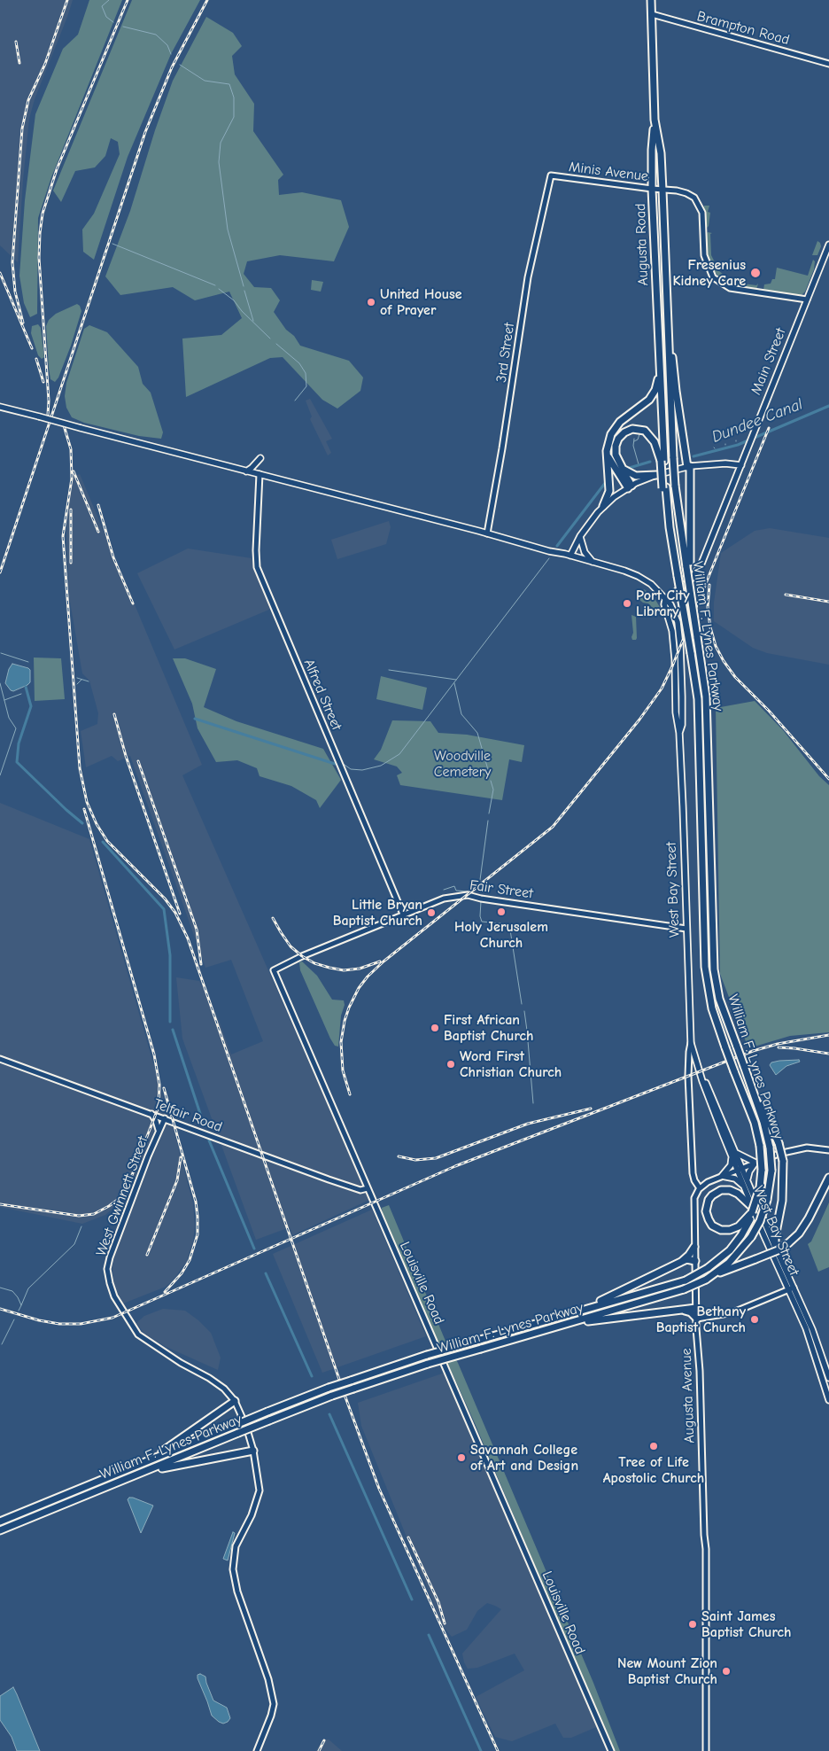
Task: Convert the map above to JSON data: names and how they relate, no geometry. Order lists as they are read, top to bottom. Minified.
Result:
{"streets":{"highway":["Augusta Road","William F. Lynes Parkway"],"main road":["Brampton Road","Minis Avenue","3rd Street","Main Street","Alfred Street","Fair Street","West Bay Street","Telfair Road","West Gwinnett Street","Louisville Road","Augusta Avenue"]},"crossings":[["Brampton Road","Augusta Road"],["Minis Avenue","Augusta Road"],["Minis Avenue","3rd Street"],["Minis Avenue","Main Street"],["Augusta Road","William F. Lynes Parkway"],["Main Street","West Bay Street"],["William F. Lynes Parkway","West Bay Street"],["Alfred Street","Fair Street"],["Fair Street","West Bay Street"],["Fair Street","Louisville Road"],["Telfair Road","West Gwinnett Street"],["Telfair Road","Louisville Road"]],"water":["Dundee Canal"],"parks":["Woodville Cemetery"],"places":["Fresenius Kidney Care","United House of Prayer","Port City Library","Holy Jerusalem Church","Little Bryan Baptist Church","First African Baptist Church","Word First Christian Church","Bethany Baptist Church","Tree of Life Apostolic Church","Savannah College of Art and Design","Saint James Baptist Church","New Mount Zion Baptist Church"]}
